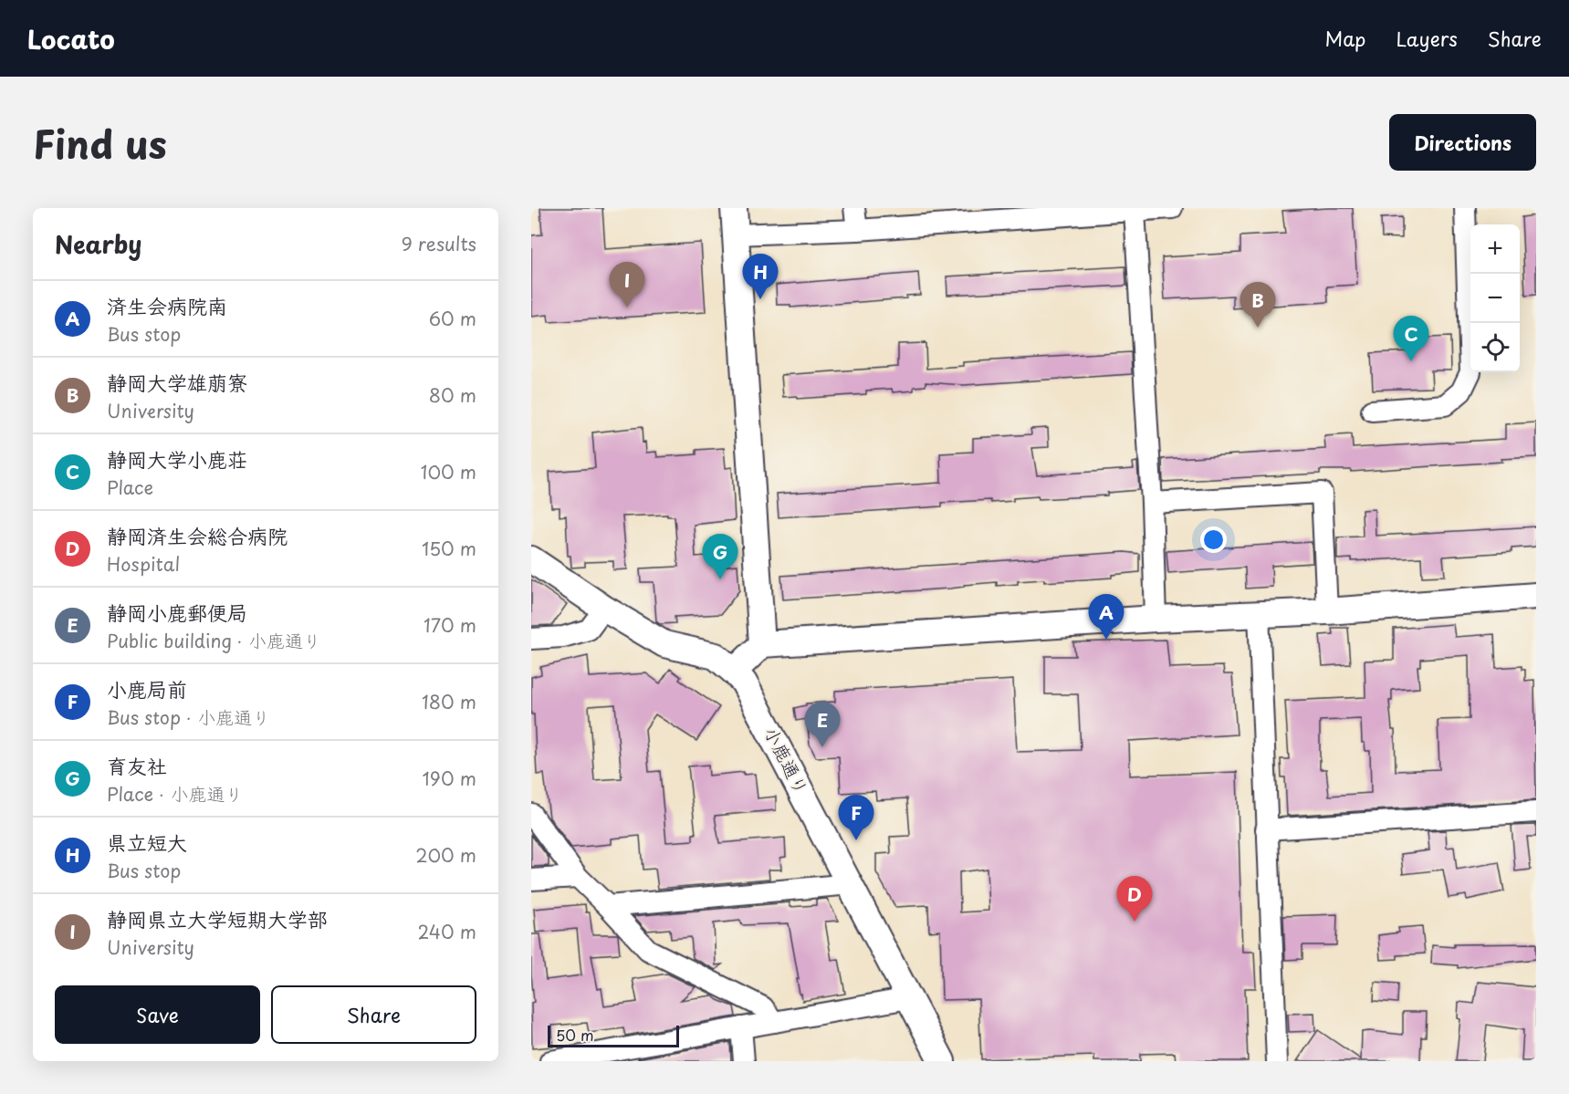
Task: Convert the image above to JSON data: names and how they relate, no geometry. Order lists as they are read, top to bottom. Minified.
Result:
{"streets":{"street":["小鹿通り"]},"scale_bar":"50 m","page":{"header":"Locato","nav":["Map","Layers","Share"],"title":"Find us","buttons":["Directions",["Save","Share"]],"heading":["Nearby","9 results"],"map_buttons":["+","−"],"pins":["H","I","B","C","G","A","E","F","D"],"list":[{"mark":"A","name":"済生会病院南","note":"Bus stop","value":"60 m"},{"mark":"B","name":"静岡大学雄萠寮","note":"University","value":"80 m"},{"mark":"C","name":"静岡大学小鹿荘","note":"Place","value":"100 m"},{"mark":"D","name":"静岡済生会総合病院","note":"Hospital","value":"150 m"},{"mark":"E","name":"静岡小鹿郵便局","note":"Public building · 小鹿通り","value":"170 m"},{"mark":"F","name":"小鹿局前","note":"Bus stop · 小鹿通り","value":"180 m"},{"mark":"G","name":"育友社","note":"Place · 小鹿通り","value":"190 m"},{"mark":"H","name":"県立短大","note":"Bus stop","value":"200 m"},{"mark":"I","name":"静岡県立大学短期大学部","note":"University","value":"240 m"}],"scale":"50 m"}}
